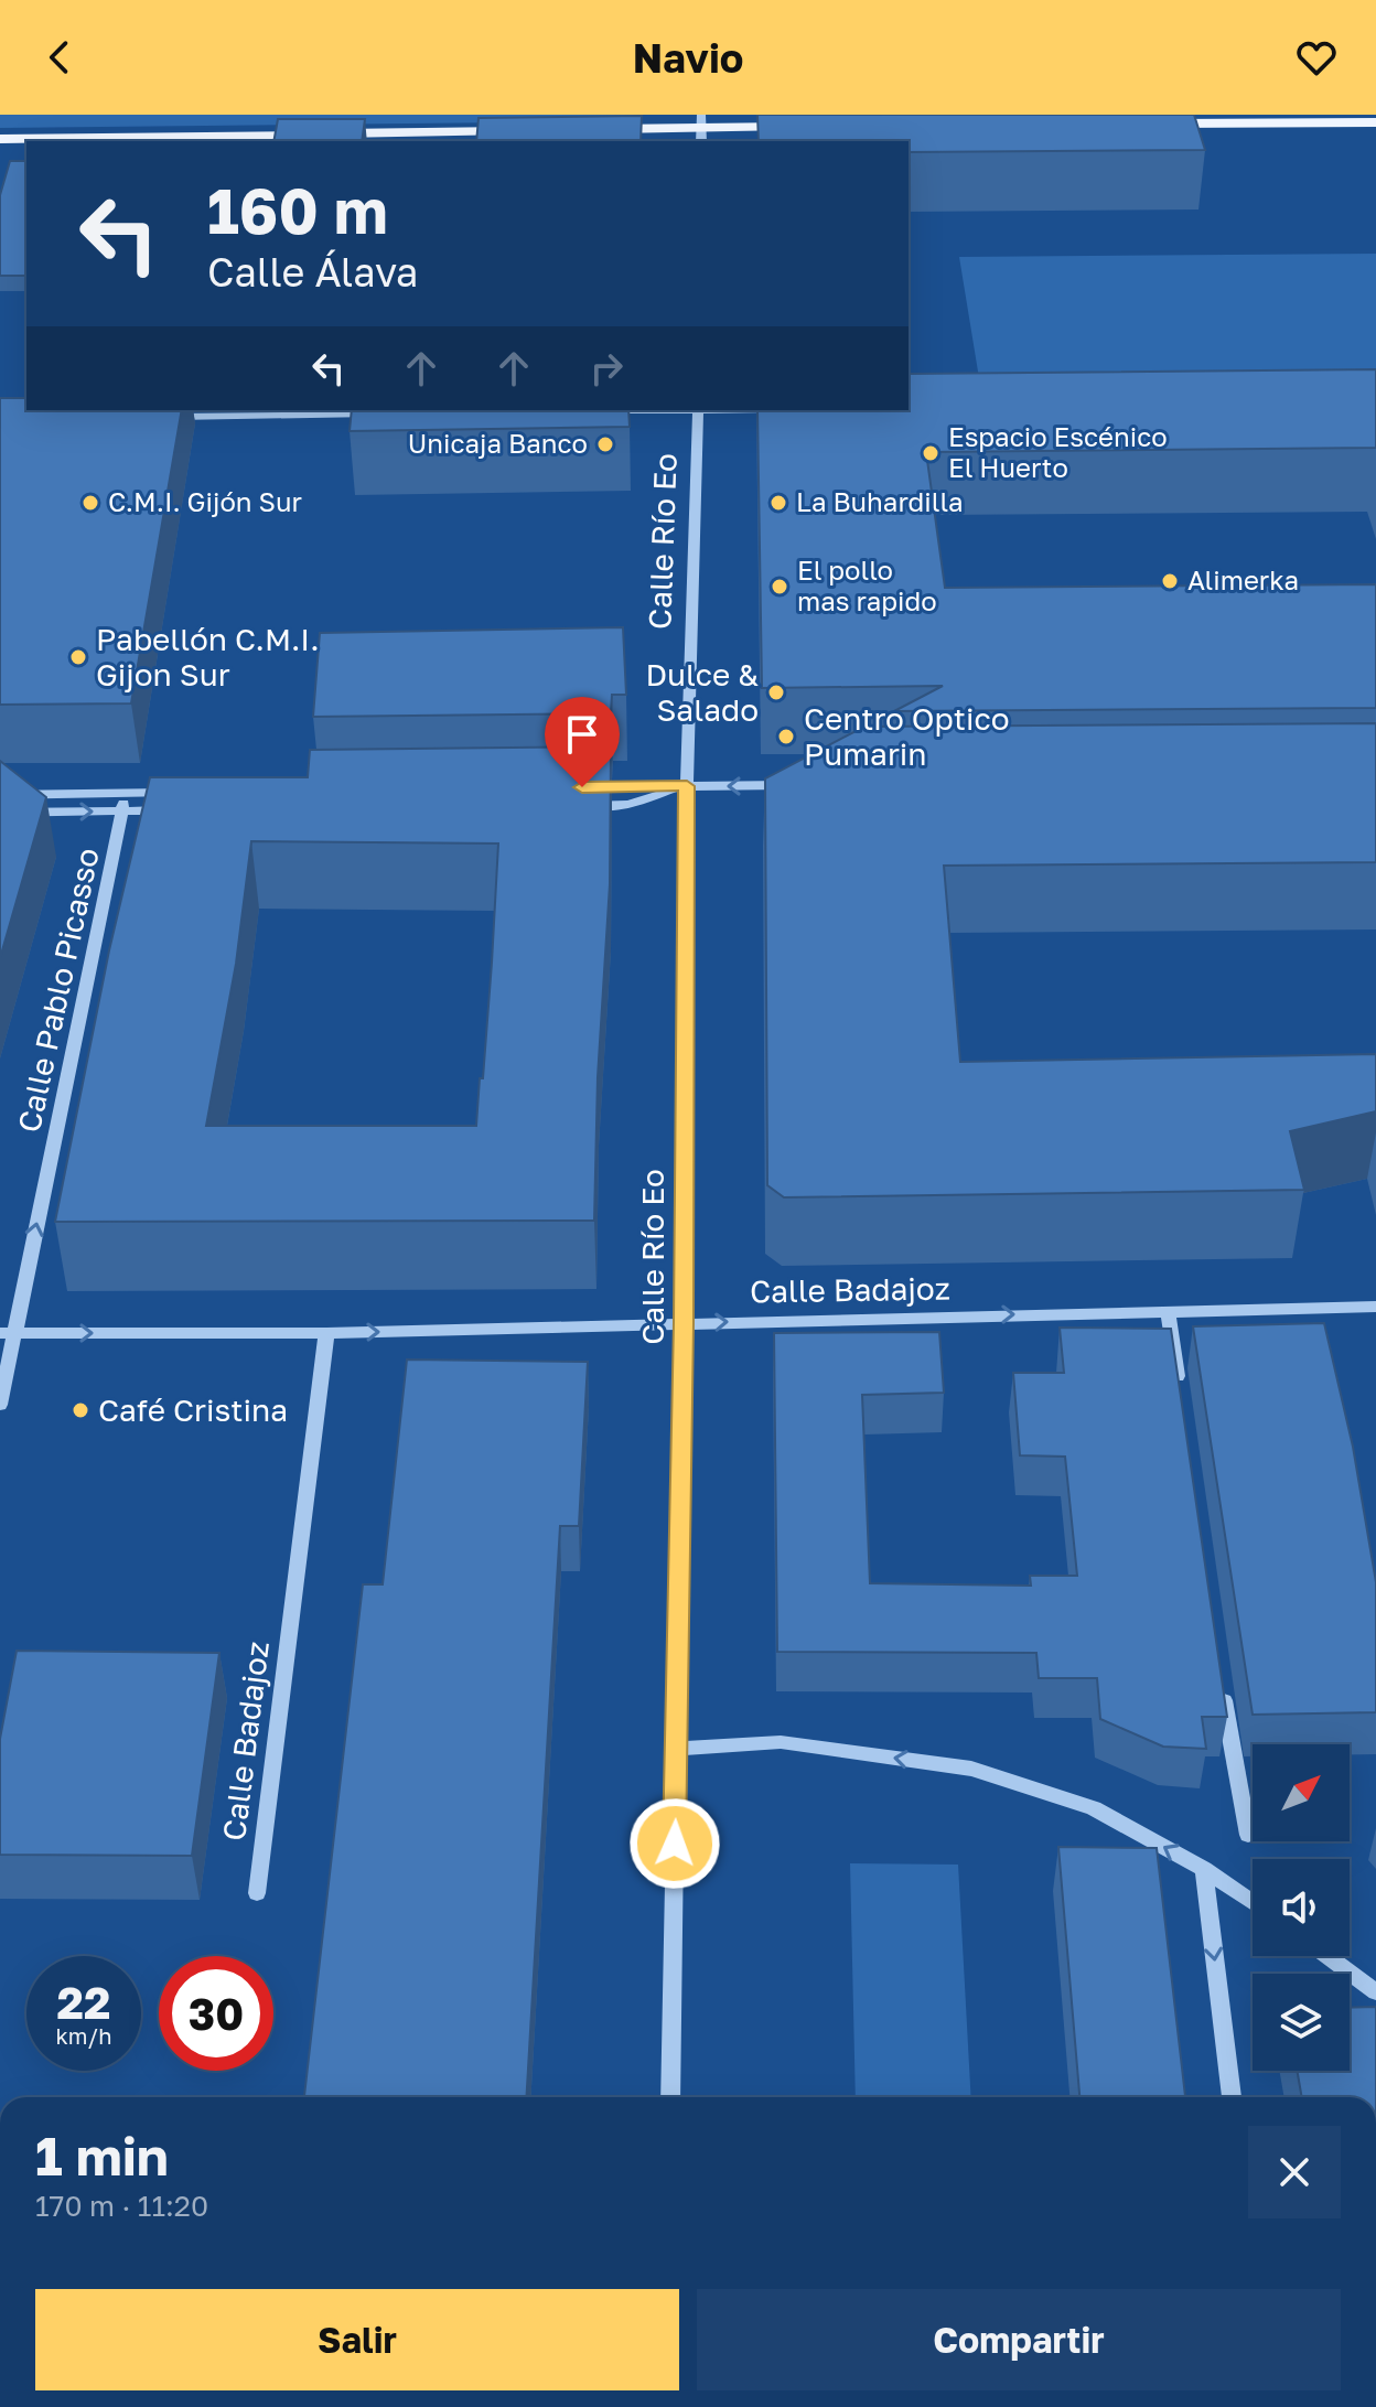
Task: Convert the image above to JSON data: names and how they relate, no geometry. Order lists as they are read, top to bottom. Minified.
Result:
{"streets":{"street":["Calle Río Eo","Calle Pablo Picasso","Calle Badajoz"]},"crossings":[["Calle Río Eo","Calle Badajoz"],["Calle Pablo Picasso","Calle Badajoz"]],"one_way":["Calle Pablo Picasso","Calle Badajoz"],"places":["Unicaja Banco","Espacio Escénico El Huerto","C.M.I. Gijón Sur","La Buhardilla","Alimerka","El pollo mas rapido","Pabellón C.M.I. Gijon Sur","Dulce & Salado","Centro Optico Pumarin","Café Cristina"],"north":"top right","page":{"header":"Navio","turn":["160 m","Calle Álava"],"speed":"22 km/h","limit":"30","heading":["1 min","170 m · 11:20"],"buttons":["Salir","Compartir"]}}
